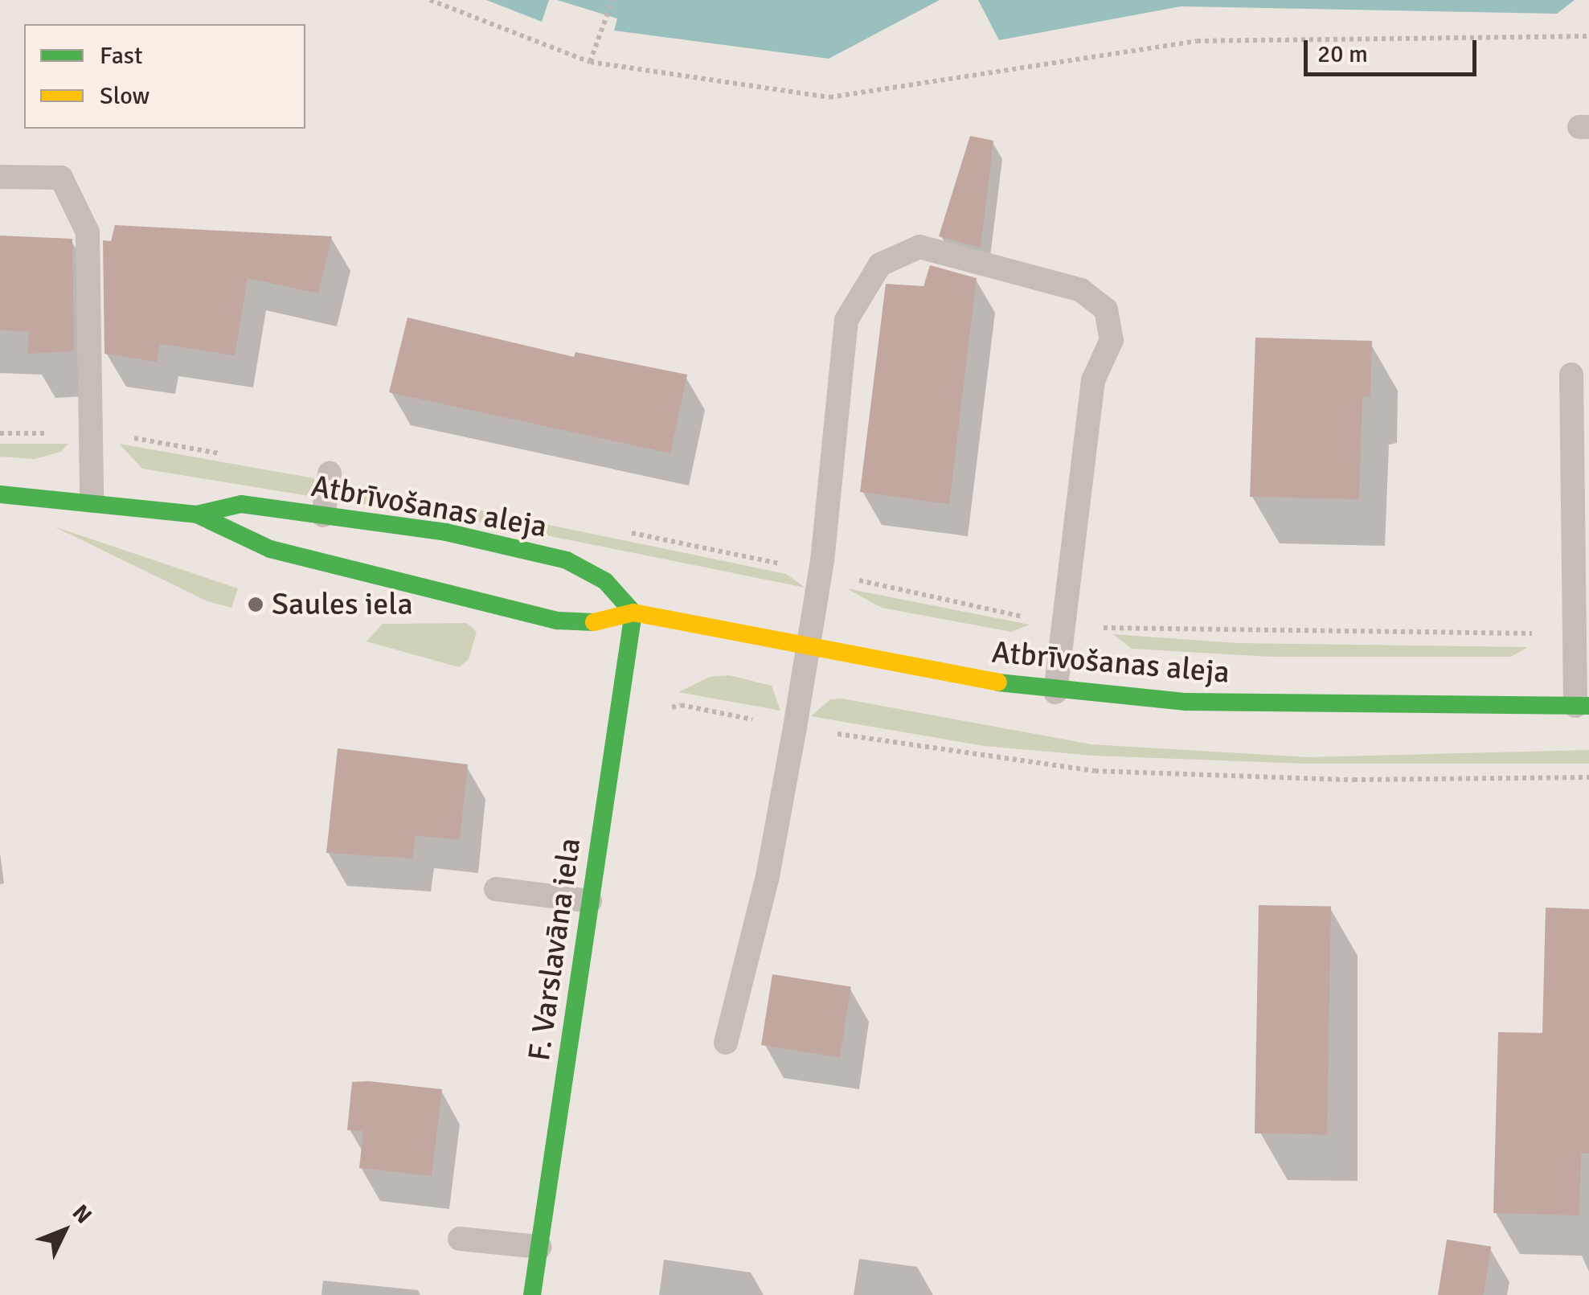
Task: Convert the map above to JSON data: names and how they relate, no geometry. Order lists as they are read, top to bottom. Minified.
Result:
{"streets":{"main road":["Atbrīvošanas aleja","F. Varslavāna iela"]},"crossings":[["Atbrīvošanas aleja","F. Varslavāna iela"]],"places":["Saules iela"],"legend":["Fast","Slow"],"scale_bar":"20 m","north":"top right"}
